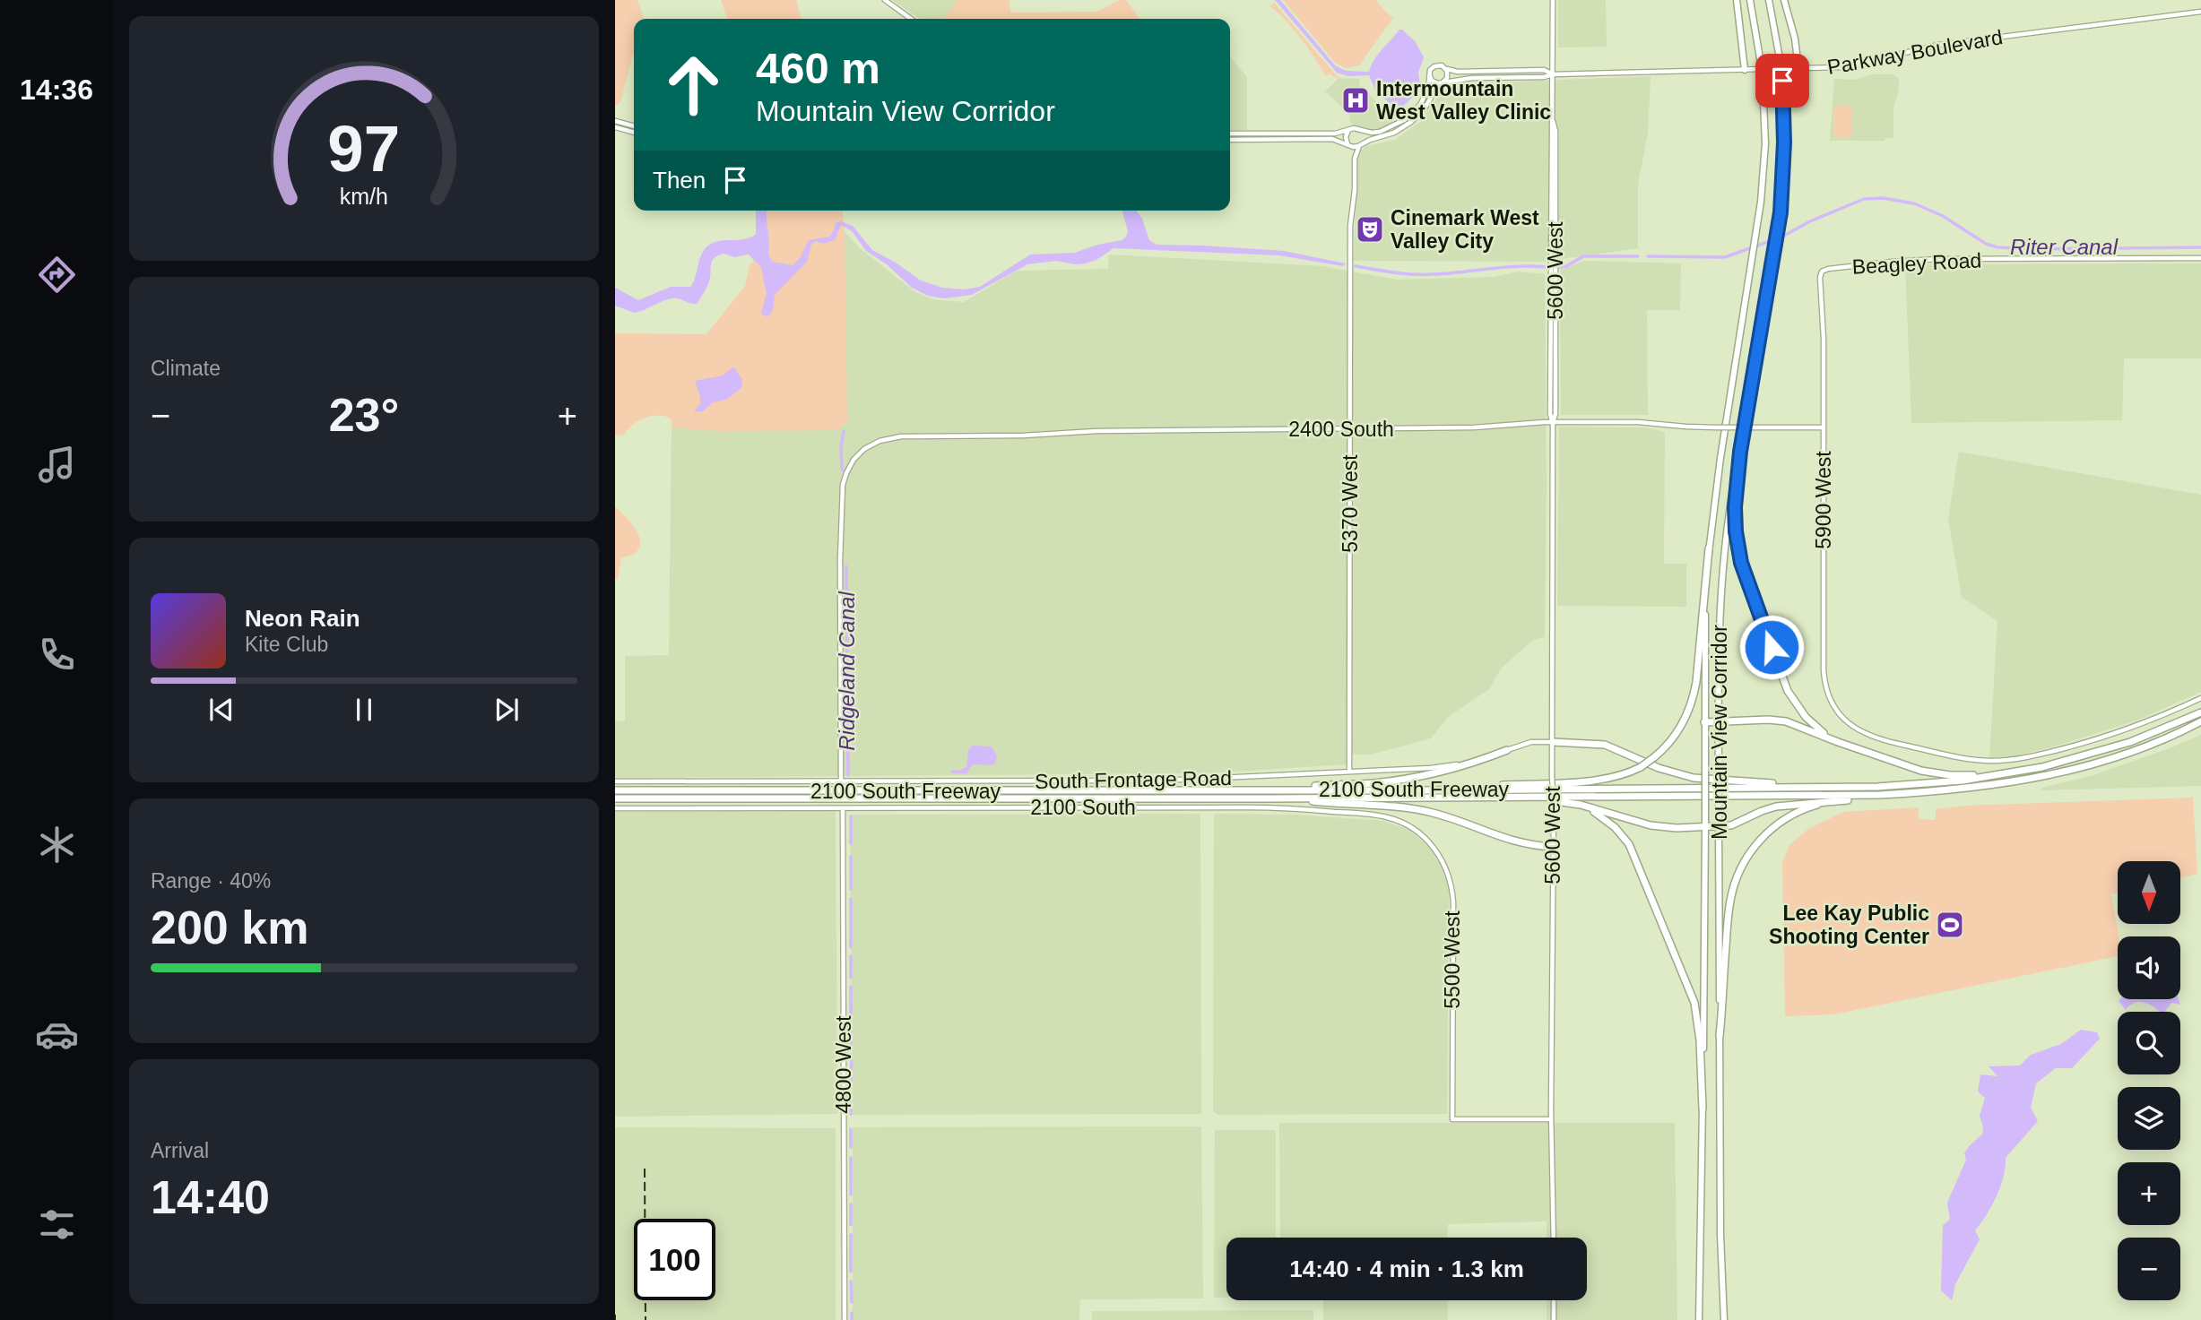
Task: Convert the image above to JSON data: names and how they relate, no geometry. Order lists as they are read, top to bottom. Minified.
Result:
{"streets":{"highway":["2100 South Freeway"],"main road":["Mountain View Corridor"],"street":["Parkway Boulevard","Beagley Road","5600 West","2400 South","5900 West","5370 West","South Frontage Road","2100 South","5500 West","4800 West"]},"crossings":[["Parkway Boulevard","5600 West"],["Beagley Road","5900 West"],["5600 West","2400 South"],["5600 West","South Frontage Road"],["5600 West","5500 West"],["2400 South","5900 West"],["2400 South","5370 West"],["2400 South","South Frontage Road"],["5370 West","South Frontage Road"],["2100 South","5500 West"],["2100 South","4800 West"]],"water":["Riter Canal","Ridgeland Canal"],"places":{"hospital":["Intermountain West Valley Clinic"],"theatre":["Cinemark West Valley City"],"sports":["Lee Kay Public Shooting Center"]},"north":"bottom","page":{"tabs":"14:36","turn":["460 m","Mountain View Corridor"],"then":"Then","tile":["Climate",["Range · 40%","200 km"],["Arrival","14:40"]],"heat":["−","23°","+"],"song":["Neon Rain","Kite Club"],"map_buttons":["+","−"],"limit":"100","trip":"14:40 · 4 min · 1.3 km","gauge":["97","km/h"]}}
